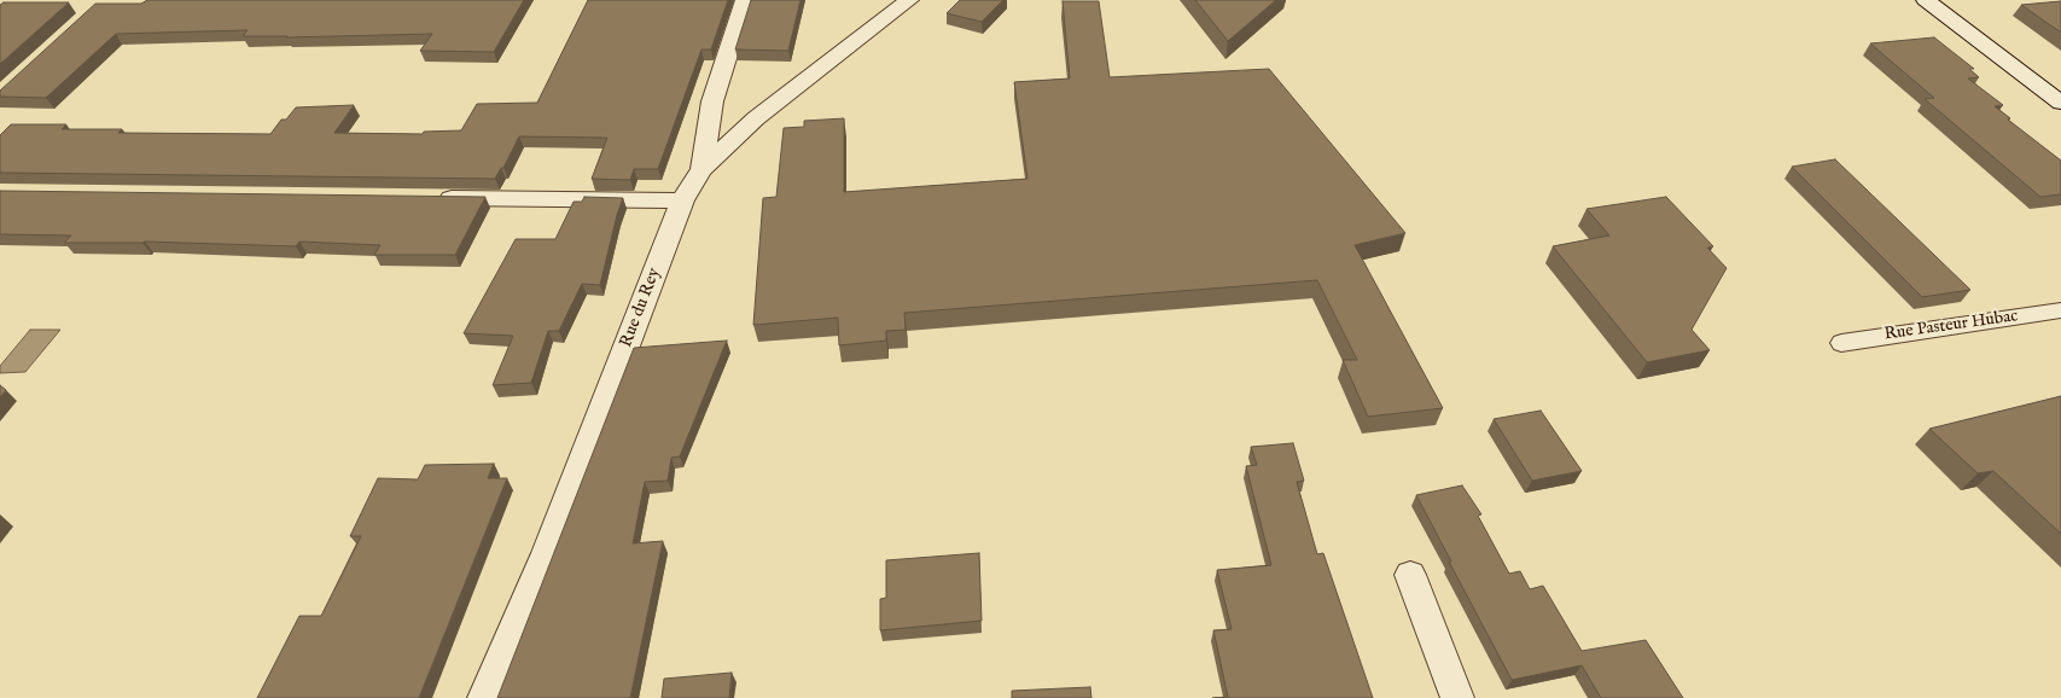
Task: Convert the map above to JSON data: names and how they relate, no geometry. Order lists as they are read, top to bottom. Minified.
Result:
{"streets":{"street":["Rue du Rey"],"lane":["Rue Pasteur Hubac"]}}
